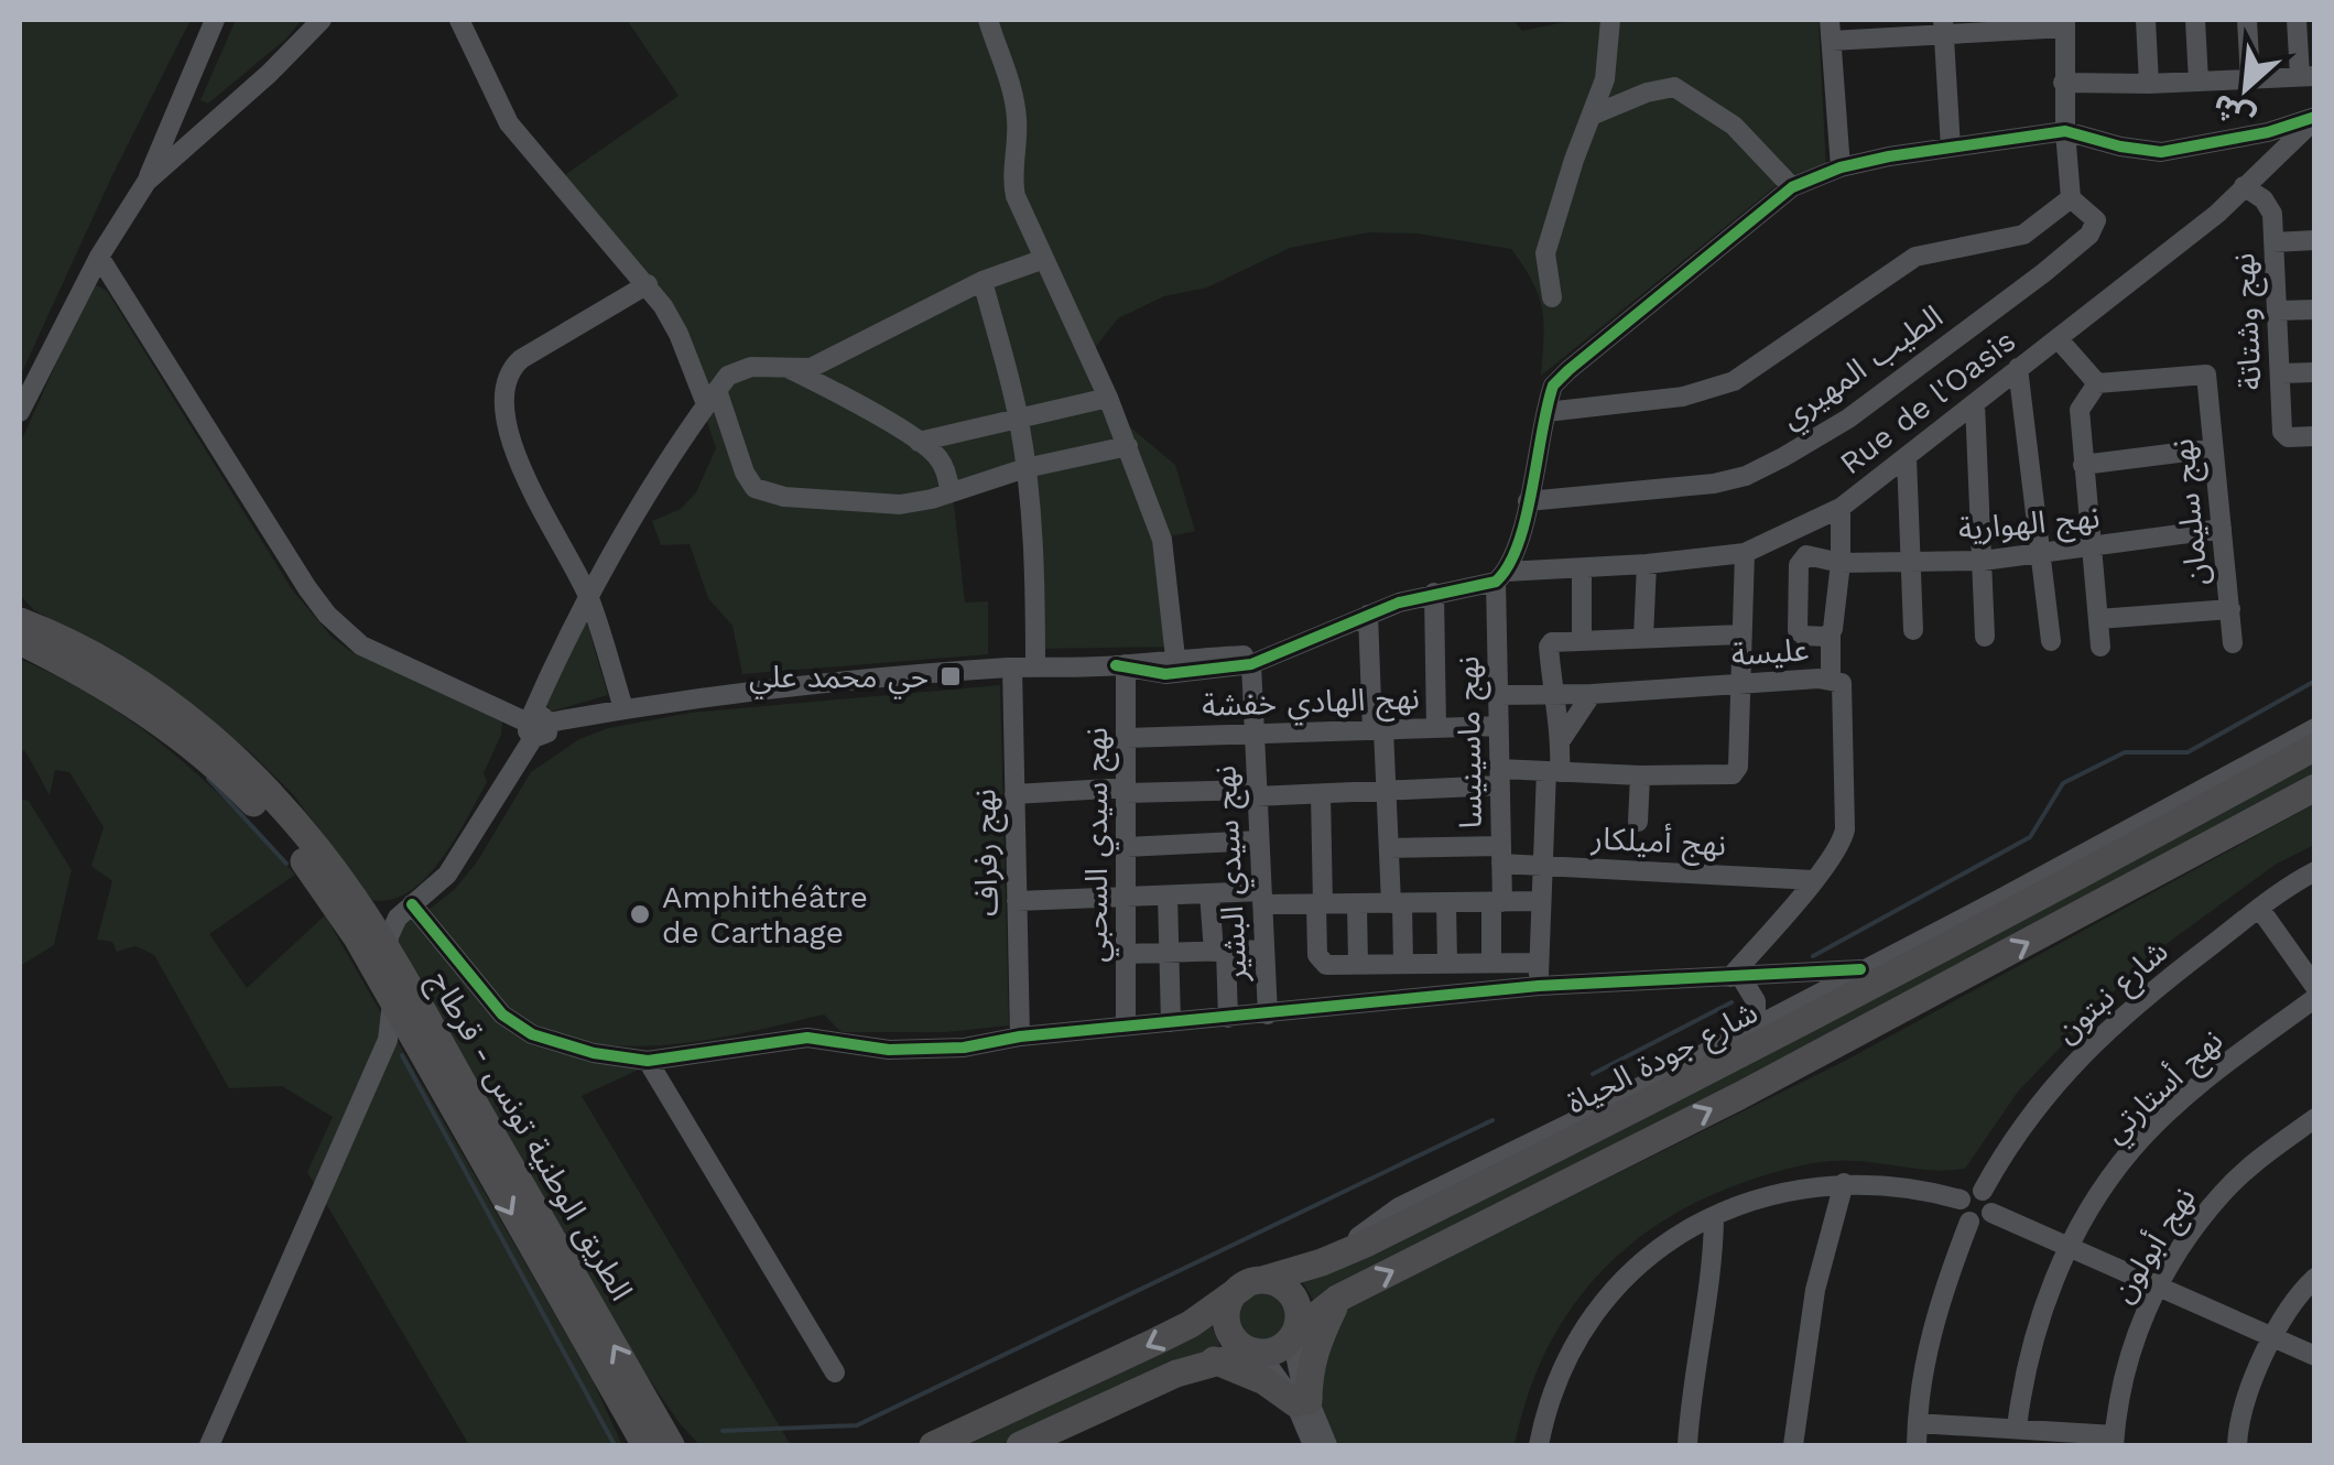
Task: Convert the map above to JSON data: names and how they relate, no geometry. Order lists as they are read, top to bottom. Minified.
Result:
{"streets":{"highway":["شارع جودة الحياة","الطريق الوطنية تونس - قرطاج"],"street":["نهج وشتاتة","الطيب المهيري","Rue de l'Oasis","نهج سليمان","نهج الهوارية","عليسة","نهج الهادي خفشة","نهج ماسينيسا","نهج أميلكار","نهج سيدي السحبي","نهج رفراف","نهج سيدي البشير","شارع نبتون","نهج أستارتي","نهج أبولون"]},"crossings":[["نهج وشتاتة","Rue de l'Oasis"],["الطيب المهيري","نهج ماسينيسا"],["Rue de l'Oasis","نهج ماسينيسا"],["نهج سليمان","نهج الهوارية"],["عليسة","نهج ماسينيسا"],["عليسة","نهج أميلكار"],["نهج الهادي خفشة","نهج ماسينيسا"],["نهج الهادي خفشة","نهج سيدي السحبي"],["نهج الهادي خفشة","نهج سيدي البشير"],["نهج ماسينيسا","نهج أميلكار"]],"places":{"transit":["حي محمد علي"],"other":["Amphithéâtre de Carthage"]},"north":"bottom left"}
